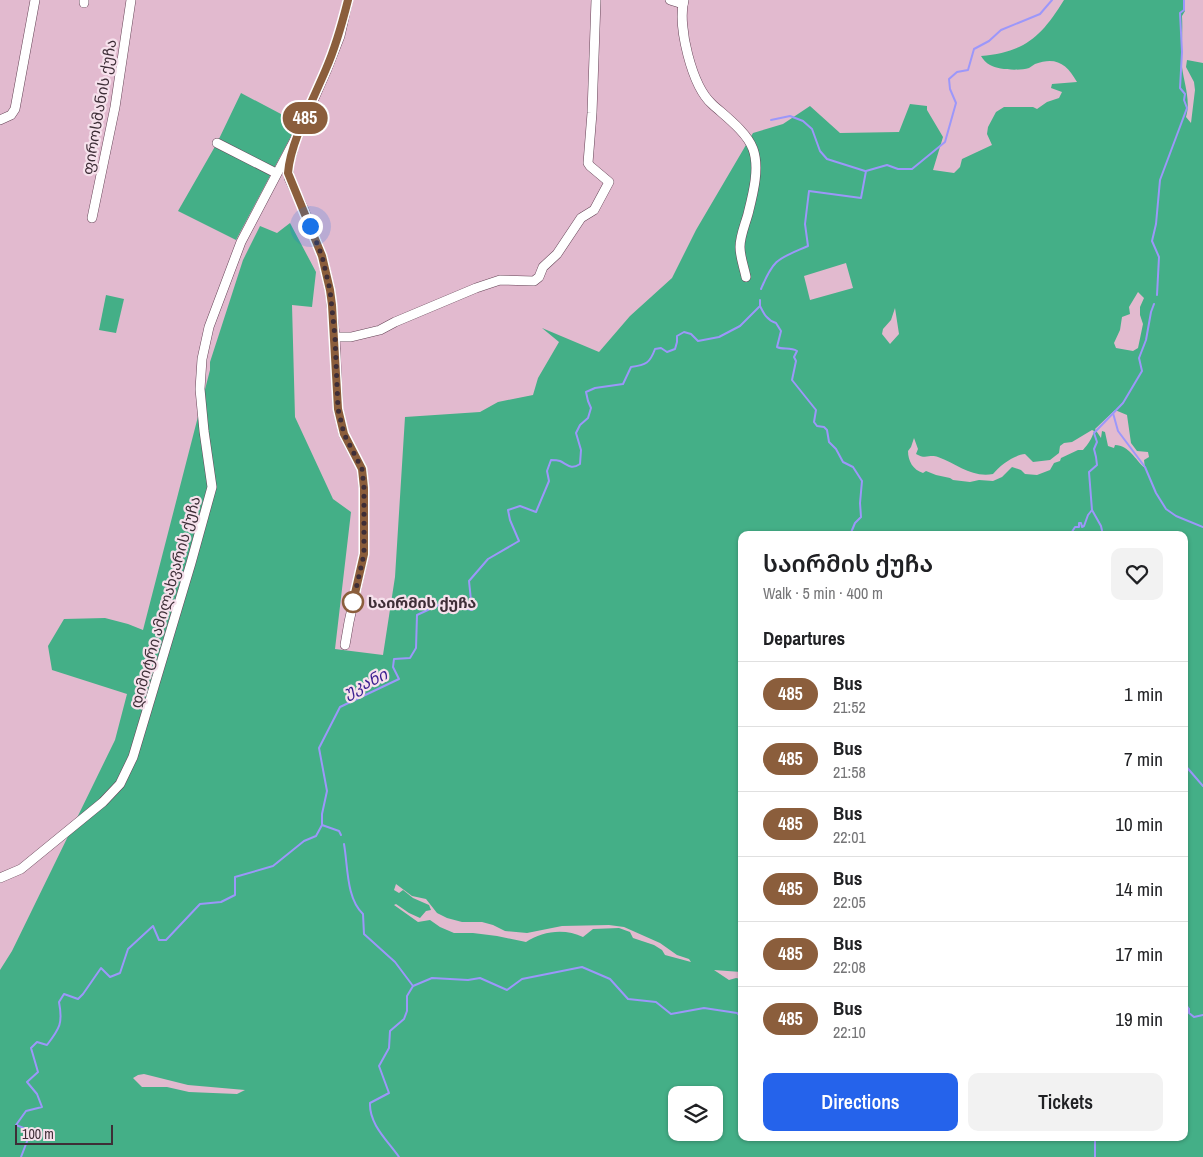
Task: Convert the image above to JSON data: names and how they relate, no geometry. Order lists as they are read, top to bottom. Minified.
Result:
{"streets":{"street":["ფიროსმანის ქუჩა","დიმიტრი ამილახვარის ქუჩა"]},"water":["უკანი"],"places":["საირმის ქუჩა"],"lines":["bus line 485"],"scale_bar":"100 m","page":{"on_map":"485","heading":[["საირმის ქუჩა","Walk · 5 min · 400 m"],"Departures"],"list":[{"mark":"485","name":"Bus","note":"21:52","value":"1 min"},{"mark":"485","name":"Bus","note":"21:58","value":"7 min"},{"mark":"485","name":"Bus","note":"22:01","value":"10 min"},{"mark":"485","name":"Bus","note":"22:05","value":"14 min"},{"mark":"485","name":"Bus","note":"22:08","value":"17 min"},{"mark":"485","name":"Bus","note":"22:10","value":"19 min"}],"buttons":["Directions","Tickets"],"scale":"100 m"}}
